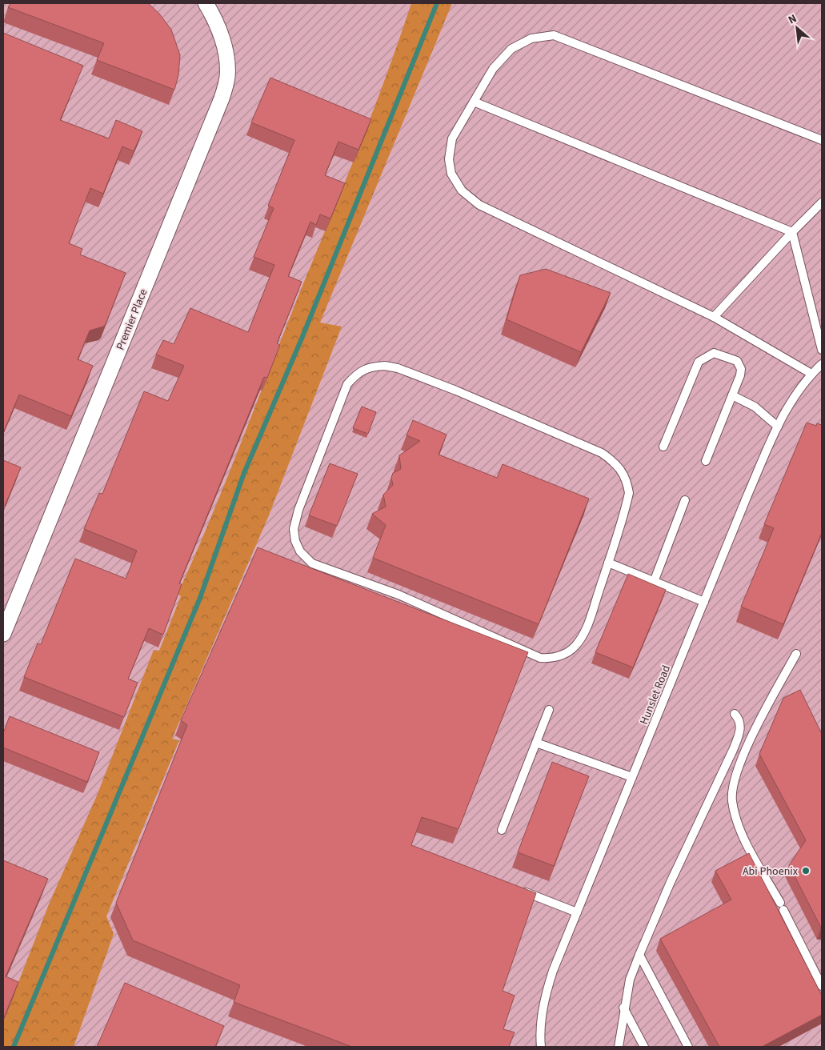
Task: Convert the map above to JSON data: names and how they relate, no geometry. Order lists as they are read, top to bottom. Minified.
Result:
{"streets":{"street":["Premier Place"],"lane":["Hunslet Road"]},"places":["Abi Phoenix"],"north":"top left"}
